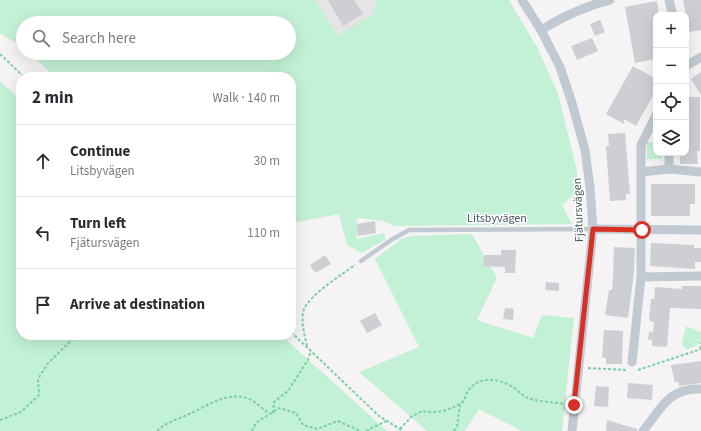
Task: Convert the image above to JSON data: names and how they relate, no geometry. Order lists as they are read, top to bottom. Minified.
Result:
{"streets":{"street":["Fjätursvägen","Litsbyvägen"]},"crossings":[["Fjätursvägen","Litsbyvägen"]],"page":{"map_buttons":["+","−"],"search":"Search here","heading":["2 min","Walk · 140 m"],"list":[["Continue","Litsbyvägen","30 m"],["Turn left","Fjätursvägen","110 m"],"Arrive at destination"]}}
